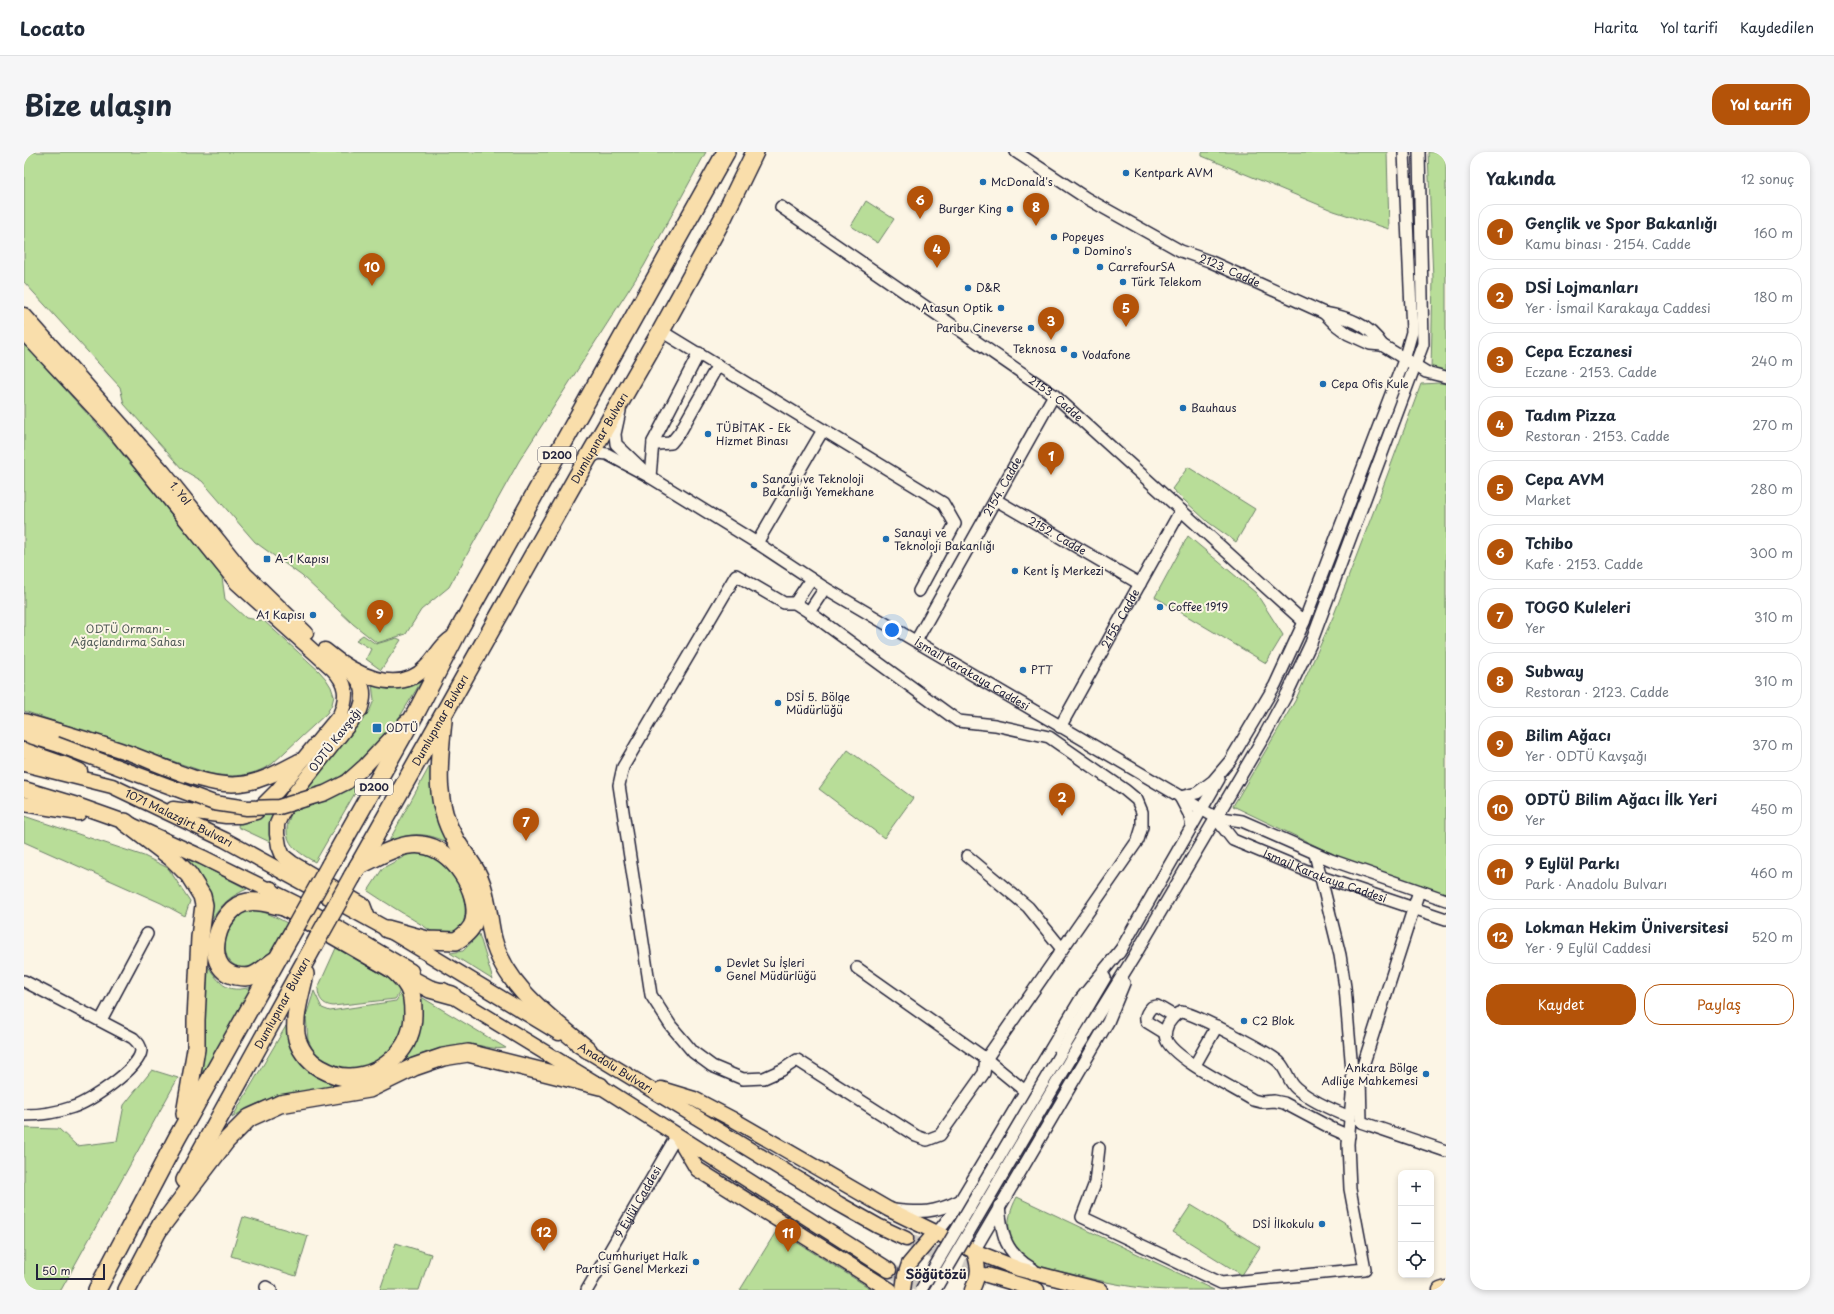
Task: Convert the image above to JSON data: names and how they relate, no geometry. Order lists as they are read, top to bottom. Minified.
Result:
{"streets":{"highway":["Dumlupınar Bulvarı","D200"],"main road":["1. Yol","ODTÜ Kavşağı","1071 Malazgirt Bulvarı","Anadolu Bulvarı"],"street":["2123. Cadde","2153. Cadde","2154. Cadde","2152. Cadde","2155. Cadde","İsmail Karakaya Caddesi","9 Eylül Caddesi"]},"crossings":[["2153. Cadde","2154. Cadde"],["2153. Cadde","2155. Cadde"],["Dumlupınar Bulvarı","İsmail Karakaya Caddesi"],["2154. Cadde","2152. Cadde"],["2154. Cadde","İsmail Karakaya Caddesi"],["1. Yol","ODTÜ Kavşağı"],["2152. Cadde","2155. Cadde"],["2155. Cadde","İsmail Karakaya Caddesi"],["ODTÜ Kavşağı","1071 Malazgirt Bulvarı"],["1071 Malazgirt Bulvarı","Anadolu Bulvarı"]],"districts":["Söğütözü"],"parks":["ODTÜ Ormanı - Ağaçlandırma Sahası"],"places":{"other":["Kentpark AVM","McDonald's","Burger King","Popeyes","Domino's","CarrefourSA","Türk Telekom","D&R","Atasun Optik","Paribu Cineverse","Teknosa","Vodafone","Cepa Ofis Kule","Bauhaus","TÜBİTAK - Ek Hizmet Binası","Sanayi ve Teknoloji Bakanlığı Yemekhane","Sanayi ve Teknoloji Bakanlığı","Kent İş Merkezi","Coffee 1919","A1 Kapısı","PTT","DSİ 5. Bölge Müdürlüğü","Devlet Su İşleri Genel Müdürlüğü","C2 Blok","Ankara Bölge Adliye Mahkemesi","DSİ İlkokulu","Cumhuriyet Halk Partisi Genel Merkezi"],"transit":["A-1 Kapısı","ODTÜ"]},"scale_bar":"50 m","page":{"header":"Locato","nav":["Harita","Yol tarifi","Kaydedilen"],"title":"Bize ulaşın","buttons":["Yol tarifi",["Kaydet","Paylaş"]],"heading":["Yakında","12 sonuç"],"pins":["6","8","4","10","5","3","1","9","2","7","12","11"],"list":[{"mark":"1","name":"Gençlik ve Spor Bakanlığı","note":"Kamu binası · 2154. Cadde","value":"160 m"},{"mark":"2","name":"DSİ Lojmanları","note":"Yer · İsmail Karakaya Caddesi","value":"180 m"},{"mark":"3","name":"Cepa Eczanesi","note":"Eczane · 2153. Cadde","value":"240 m"},{"mark":"4","name":"Tadım Pizza","note":"Restoran · 2153. Cadde","value":"270 m"},{"mark":"5","name":"Cepa AVM","note":"Market","value":"280 m"},{"mark":"6","name":"Tchibo","note":"Kafe · 2153. Cadde","value":"300 m"},{"mark":"7","name":"TOGO Kuleleri","note":"Yer","value":"310 m"},{"mark":"8","name":"Subway","note":"Restoran · 2123. Cadde","value":"310 m"},{"mark":"9","name":"Bilim Ağacı","note":"Yer · ODTÜ Kavşağı","value":"370 m"},{"mark":"10","name":"ODTÜ Bilim Ağacı İlk Yeri","note":"Yer","value":"450 m"},{"mark":"11","name":"9 Eylül Parkı","note":"Park · Anadolu Bulvarı","value":"460 m"},{"mark":"12","name":"Lokman Hekim Üniversitesi","note":"Yer · 9 Eylül Caddesi","value":"520 m"}],"map_buttons":["+","−"],"scale":"50 m"}}
